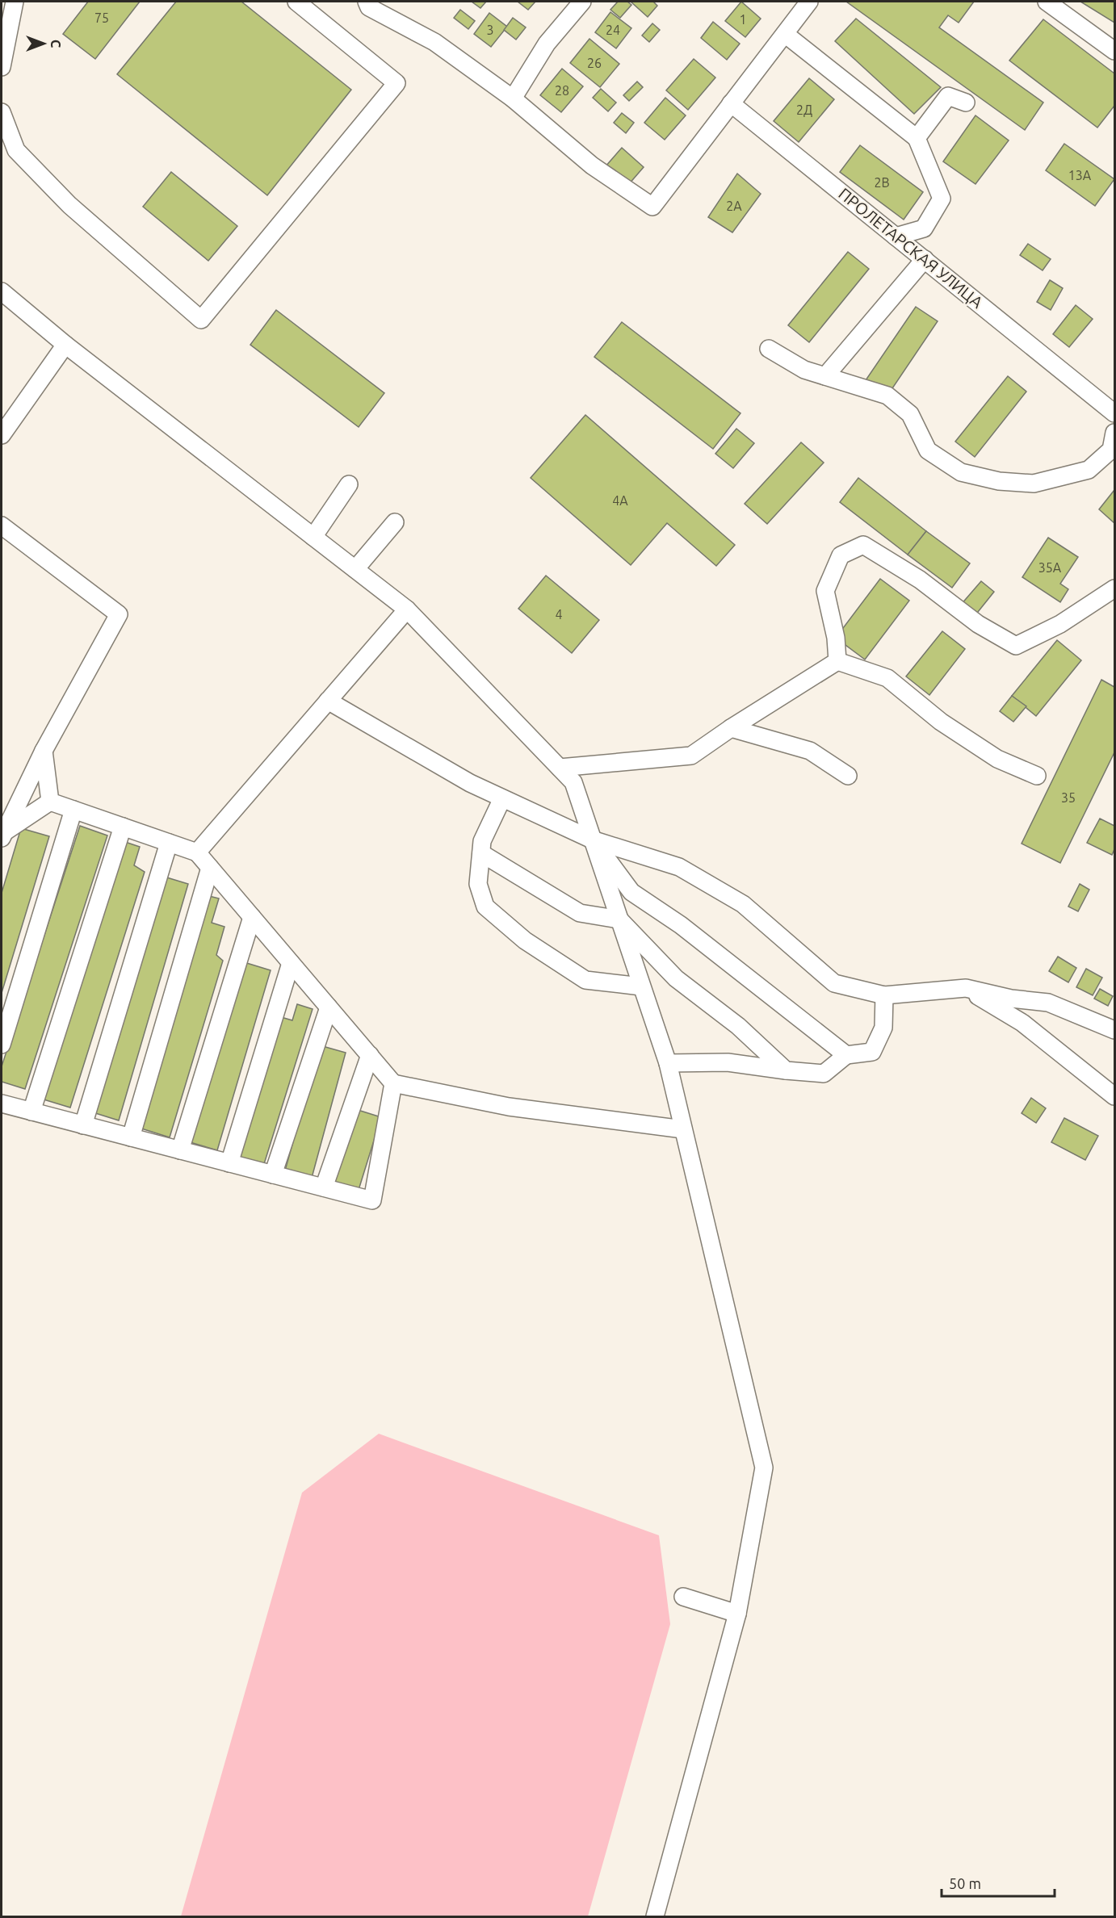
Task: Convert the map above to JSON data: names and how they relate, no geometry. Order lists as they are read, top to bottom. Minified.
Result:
{"streets":{"street":["ПРОЛЕТАРСКАЯ УЛИЦА"]},"house_numbers":["75","1","3","24","26","28","2Д","13А","2В","2А","4А","35А","4","35"],"scale_bar":"50 m","north":"right"}
